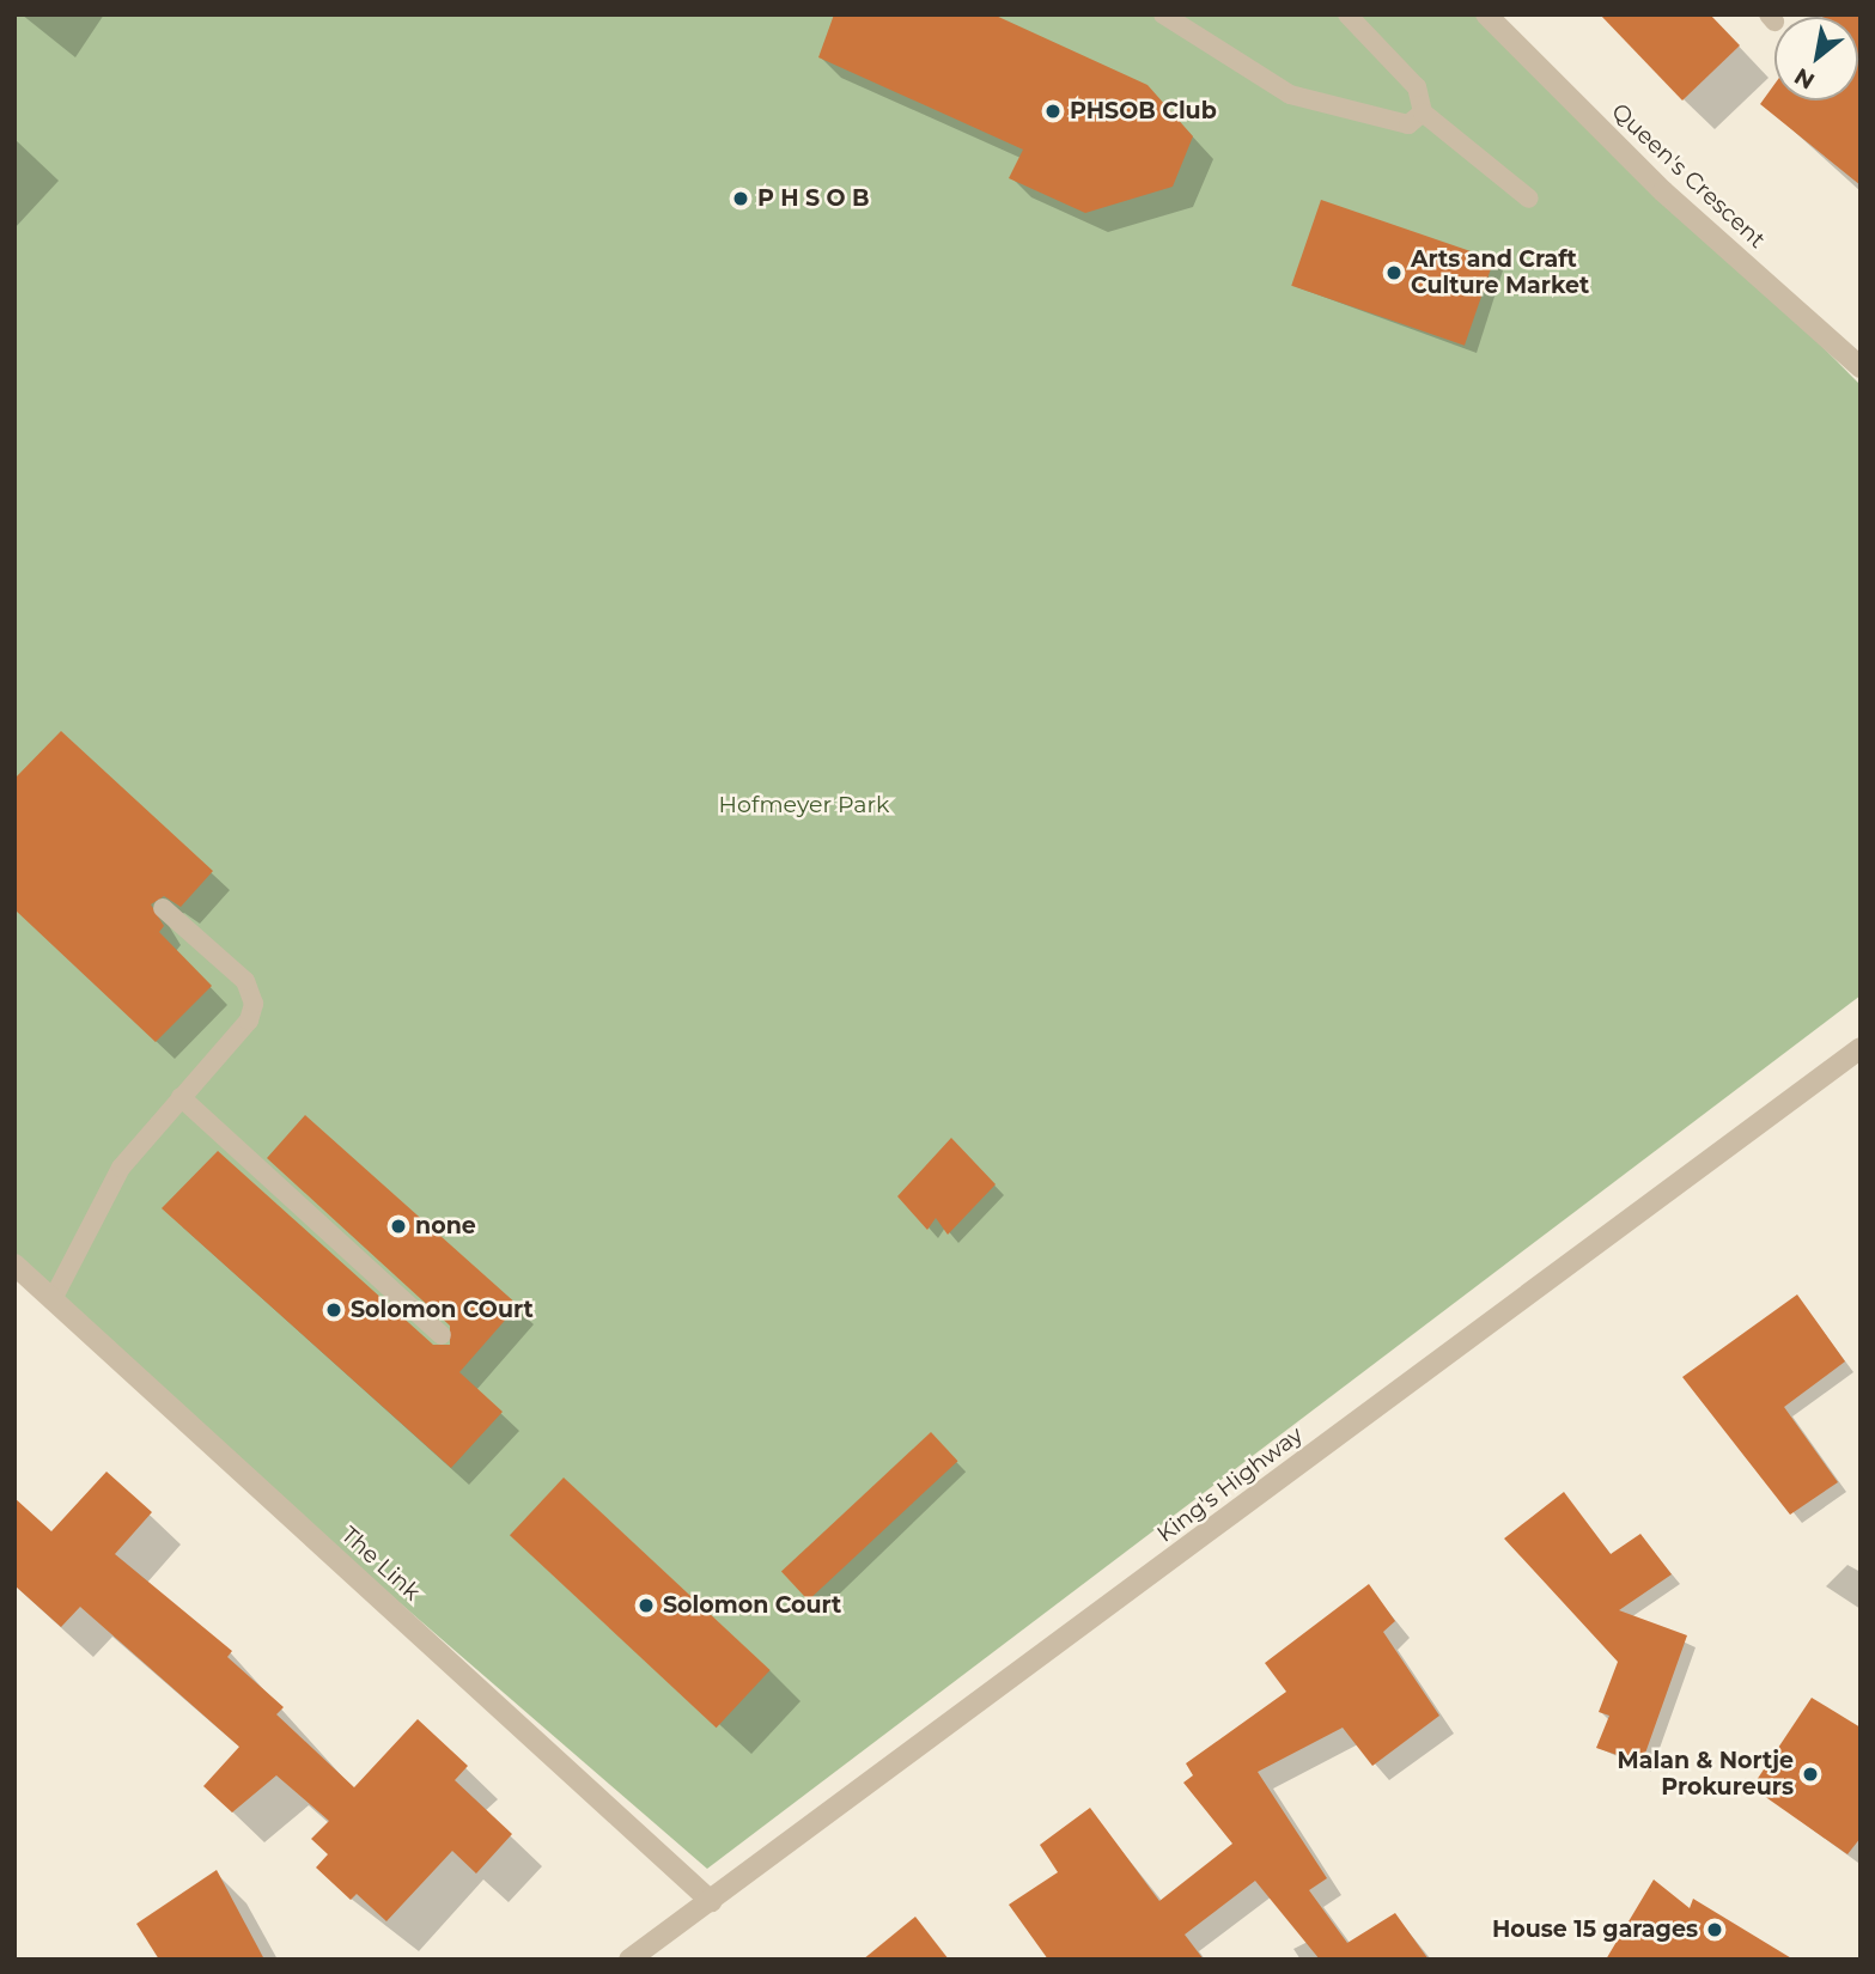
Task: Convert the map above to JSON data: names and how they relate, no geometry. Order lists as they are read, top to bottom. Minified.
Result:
{"streets":{"street":["Queen's Crescent","King's Highway","The Link"]},"crossings":[["King's Highway","The Link"]],"parks":["Hofmeyer Park"],"places":["PHSOB Club","P H S O B","Arts and Craft Culture Market","none","Solomon COurt","Solomon Court","Malan & Nortje Prokureurs","House 15 garages"],"north":"bottom left"}
